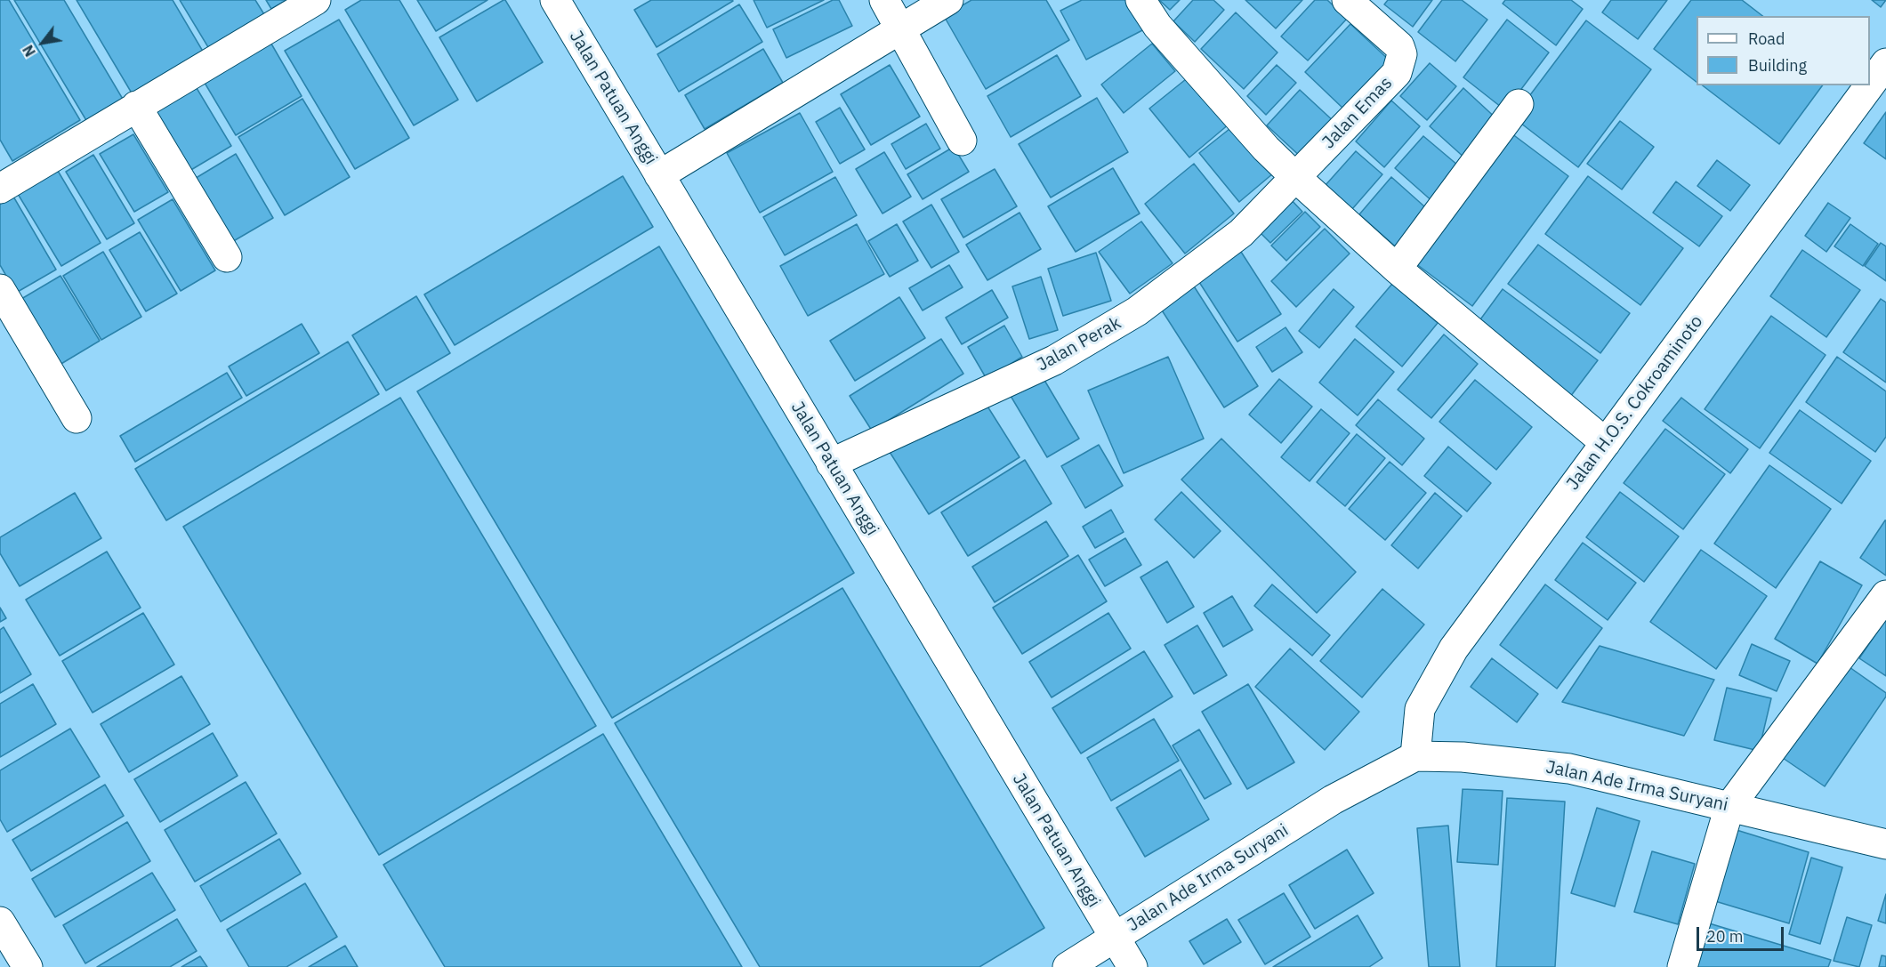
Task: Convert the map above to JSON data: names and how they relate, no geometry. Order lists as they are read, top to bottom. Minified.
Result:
{"streets":{"street":["Jalan Patuan Anggi","Jalan Emas","Jalan Perak","Jalan H.O.S. Cokroaminoto","Jalan Ade Irma Suryani"]},"crossings":[["Jalan Patuan Anggi","Jalan Perak"],["Jalan Patuan Anggi","Jalan Ade Irma Suryani"],["Jalan Emas","Jalan Perak"],["Jalan H.O.S. Cokroaminoto","Jalan Ade Irma Suryani"]],"legend":["Road","Building"],"scale_bar":"20 m","north":"bottom left"}
